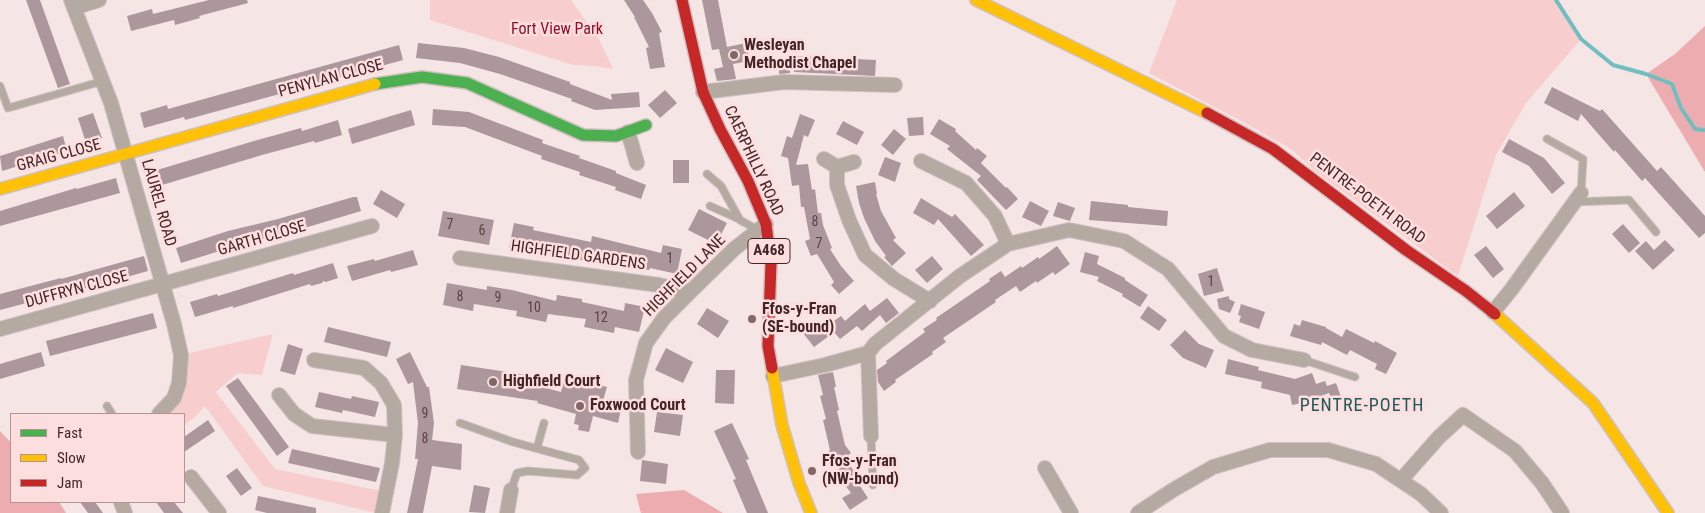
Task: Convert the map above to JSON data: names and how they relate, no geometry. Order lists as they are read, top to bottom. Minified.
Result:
{"streets":{"street":["PENYLAN CLOSE","GRAIG CLOSE","CAERPHILLY ROAD","PENTRE-POETH ROAD","LAUREL ROAD","GARTH CLOSE","A468","HIGHFIELD GARDENS","HIGHFIELD LANE","DUFFRYN CLOSE"]},"crossings":[["PENYLAN CLOSE","GRAIG CLOSE"],["PENYLAN CLOSE","LAUREL ROAD"],["GRAIG CLOSE","LAUREL ROAD"],["CAERPHILLY ROAD","HIGHFIELD LANE"],["LAUREL ROAD","GARTH CLOSE"],["LAUREL ROAD","DUFFRYN CLOSE"],["GARTH CLOSE","DUFFRYN CLOSE"],["HIGHFIELD GARDENS","HIGHFIELD LANE"]],"districts":["PENTRE-POETH"],"parks":["Fort View Park"],"places":["Wesleyan Methodist Chapel","Ffos-y-Fran (SE-bound)","Highfield Court","Foxwood Court","Ffos-y-Fran (NW-bound)"],"house_numbers":["8","7","6","7","1","1","8","9","10","12","9","8"],"legend":["Fast","Slow","Jam"]}
